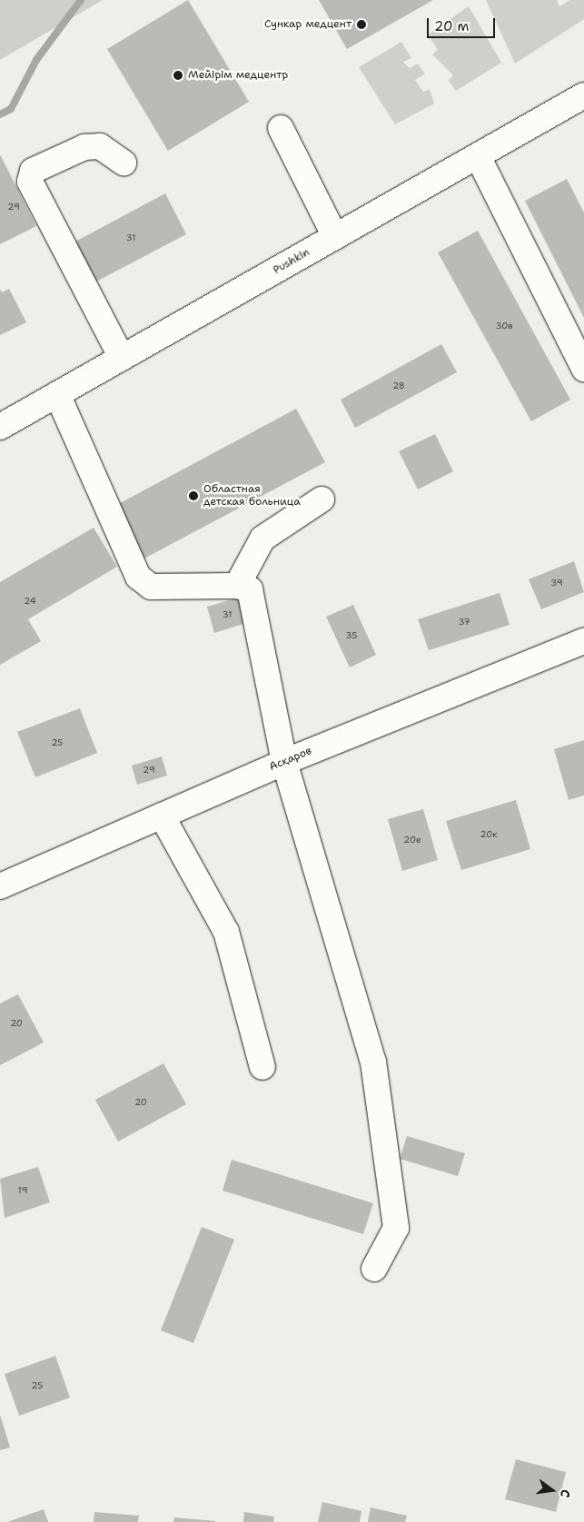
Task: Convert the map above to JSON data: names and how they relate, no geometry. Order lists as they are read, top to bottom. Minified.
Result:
{"streets":{"street":["Pushkin","Асқаров"]},"places":["Сункар медцент","Мейірім медцентр","Областная детская больница"],"house_numbers":["29","31","30в","28","39","24","31","37","35","25","29","20к","20е","20","20","19","25"],"scale_bar":"20 m","north":"right"}
